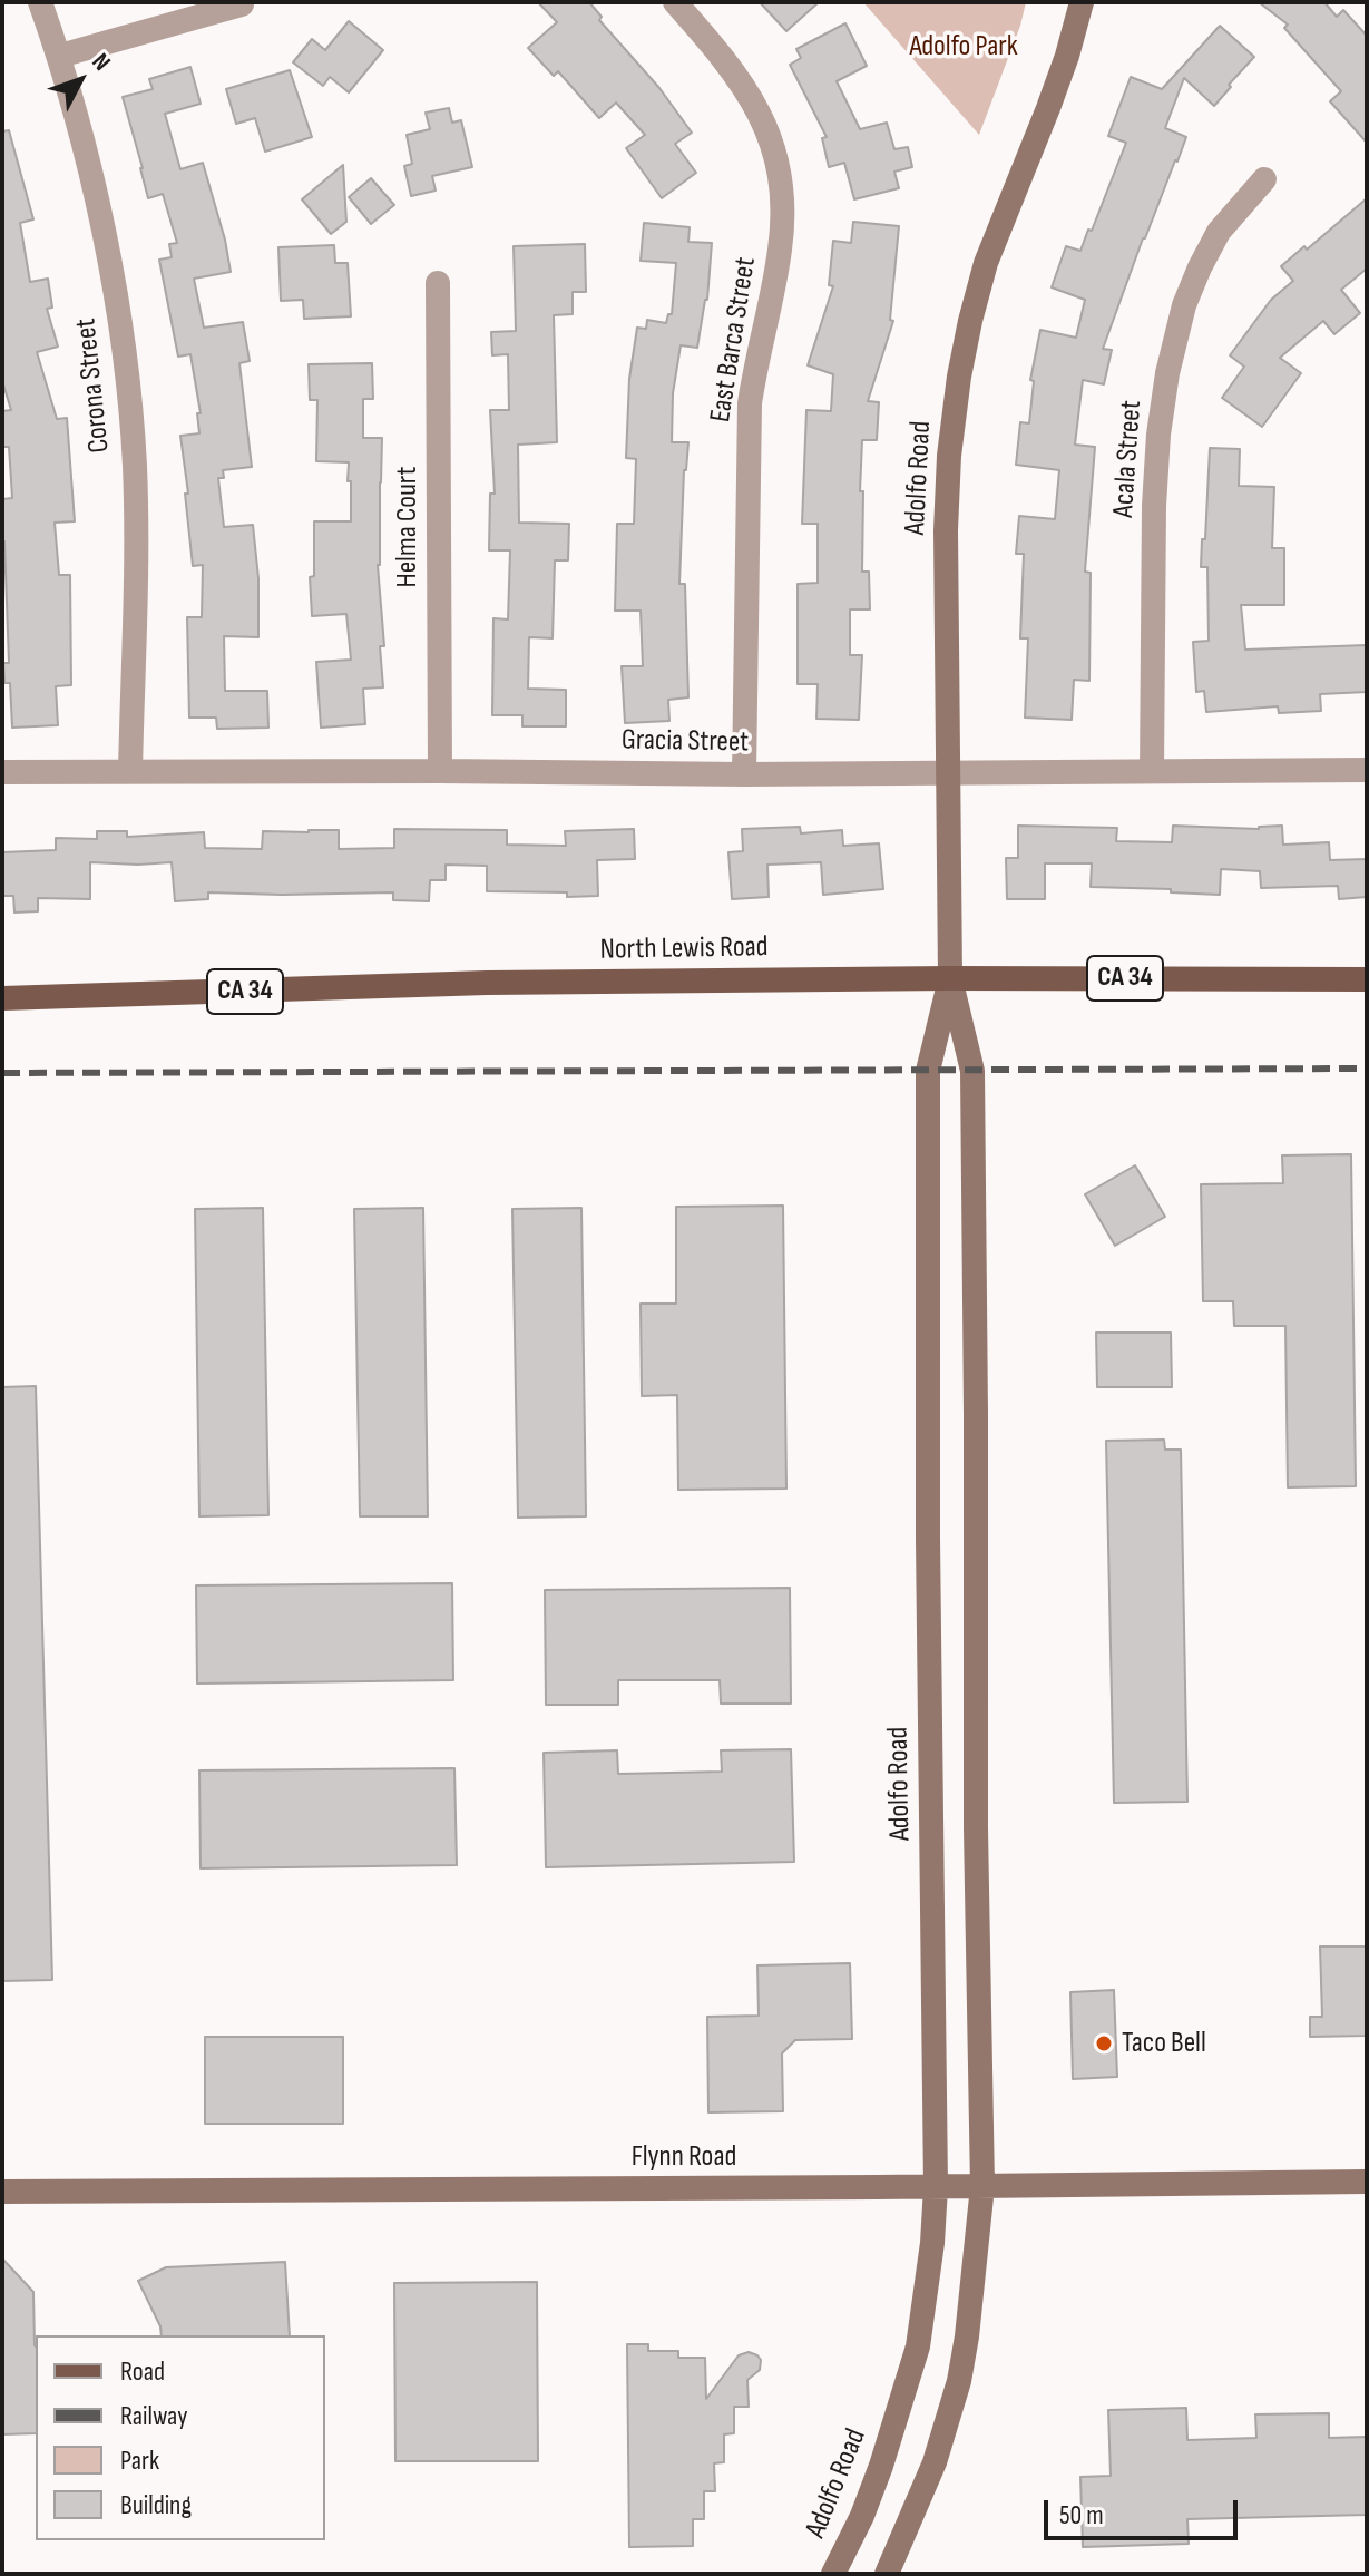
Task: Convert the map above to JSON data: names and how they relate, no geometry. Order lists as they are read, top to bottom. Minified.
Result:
{"streets":{"main road":["Adolfo Road","North Lewis Road","CA 34","Flynn Road"],"street":["East Barca Street","Corona Street","Acala Street","Helma Court","Gracia Street"]},"crossings":[["East Barca Street","Gracia Street"],["Corona Street","Gracia Street"],["Acala Street","Gracia Street"],["Adolfo Road","Gracia Street"],["Adolfo Road","North Lewis Road"],["Adolfo Road","Flynn Road"],["Helma Court","Gracia Street"]],"parks":["Adolfo Park"],"places":["Taco Bell"],"legend":["Road","Railway","Park","Building"],"scale_bar":"50 m","north":"top right"}
